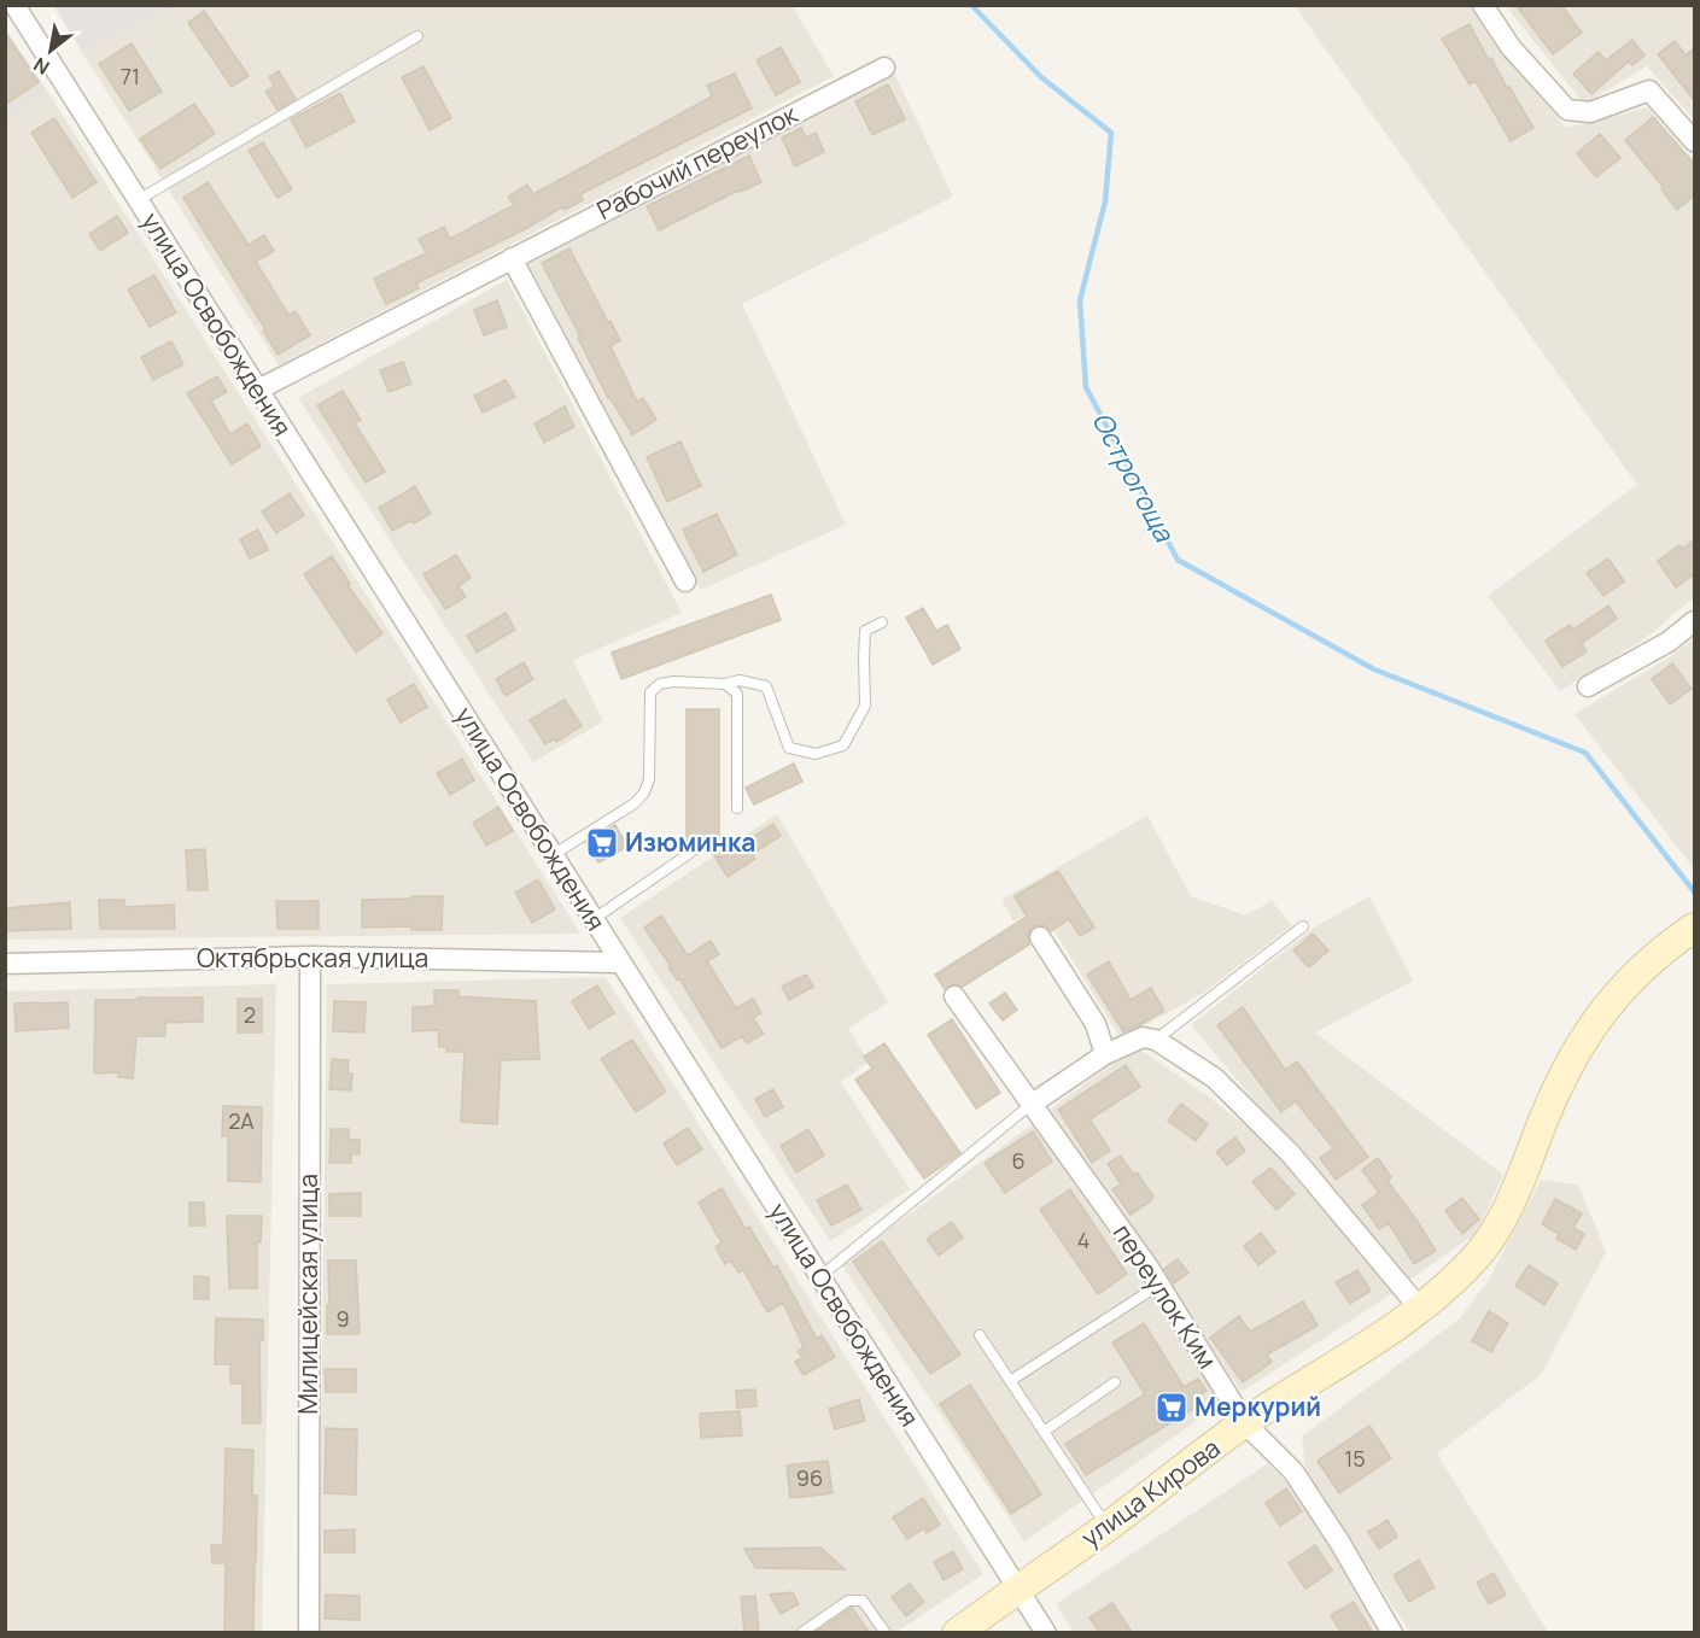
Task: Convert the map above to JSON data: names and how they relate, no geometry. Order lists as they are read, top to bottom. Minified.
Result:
{"streets":{"main road":["улица Кирова"],"street":["Рабочий переулок","улица Освобождения","Октябрьская улица","Милицейская улица","переулок Ким"]},"crossings":[["Рабочий переулок","улица Освобождения"],["улица Освобождения","Октябрьская улица"],["улица Освобождения","улица Кирова"],["Октябрьская улица","Милицейская улица"],["переулок Ким","улица Кирова"]],"water":["Острогоща"],"places":{"supermarket":["Изюминка","Меркурий"]},"house_numbers":["71","2","2А","6","4","9","15","96"],"north":"bottom left"}
